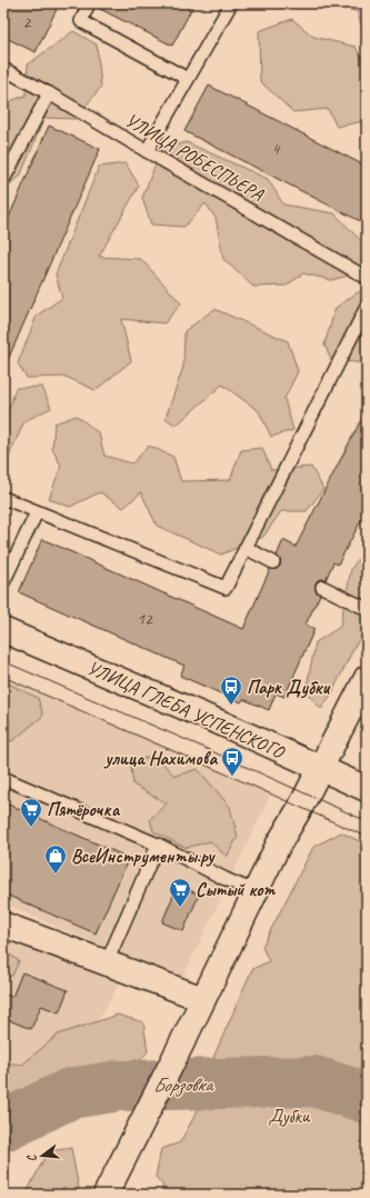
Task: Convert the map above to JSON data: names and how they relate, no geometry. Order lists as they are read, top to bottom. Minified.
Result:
{"streets":{"street":["УЛИЦА ГЛЕБА УСПЕНСКОГО"],"lane":["УЛИЦА РОБЕСПЬЕРА"]},"water":["Борзовка"],"parks":["Дубки"],"places":{"bus stop":["Парк Дубки","улица Нахимова"],"supermarket":["Пятёрочка","Сытый кот"],"shop":["ВсеИнструменты.ру"]},"house_numbers":["2","4","12"],"north":"left"}
